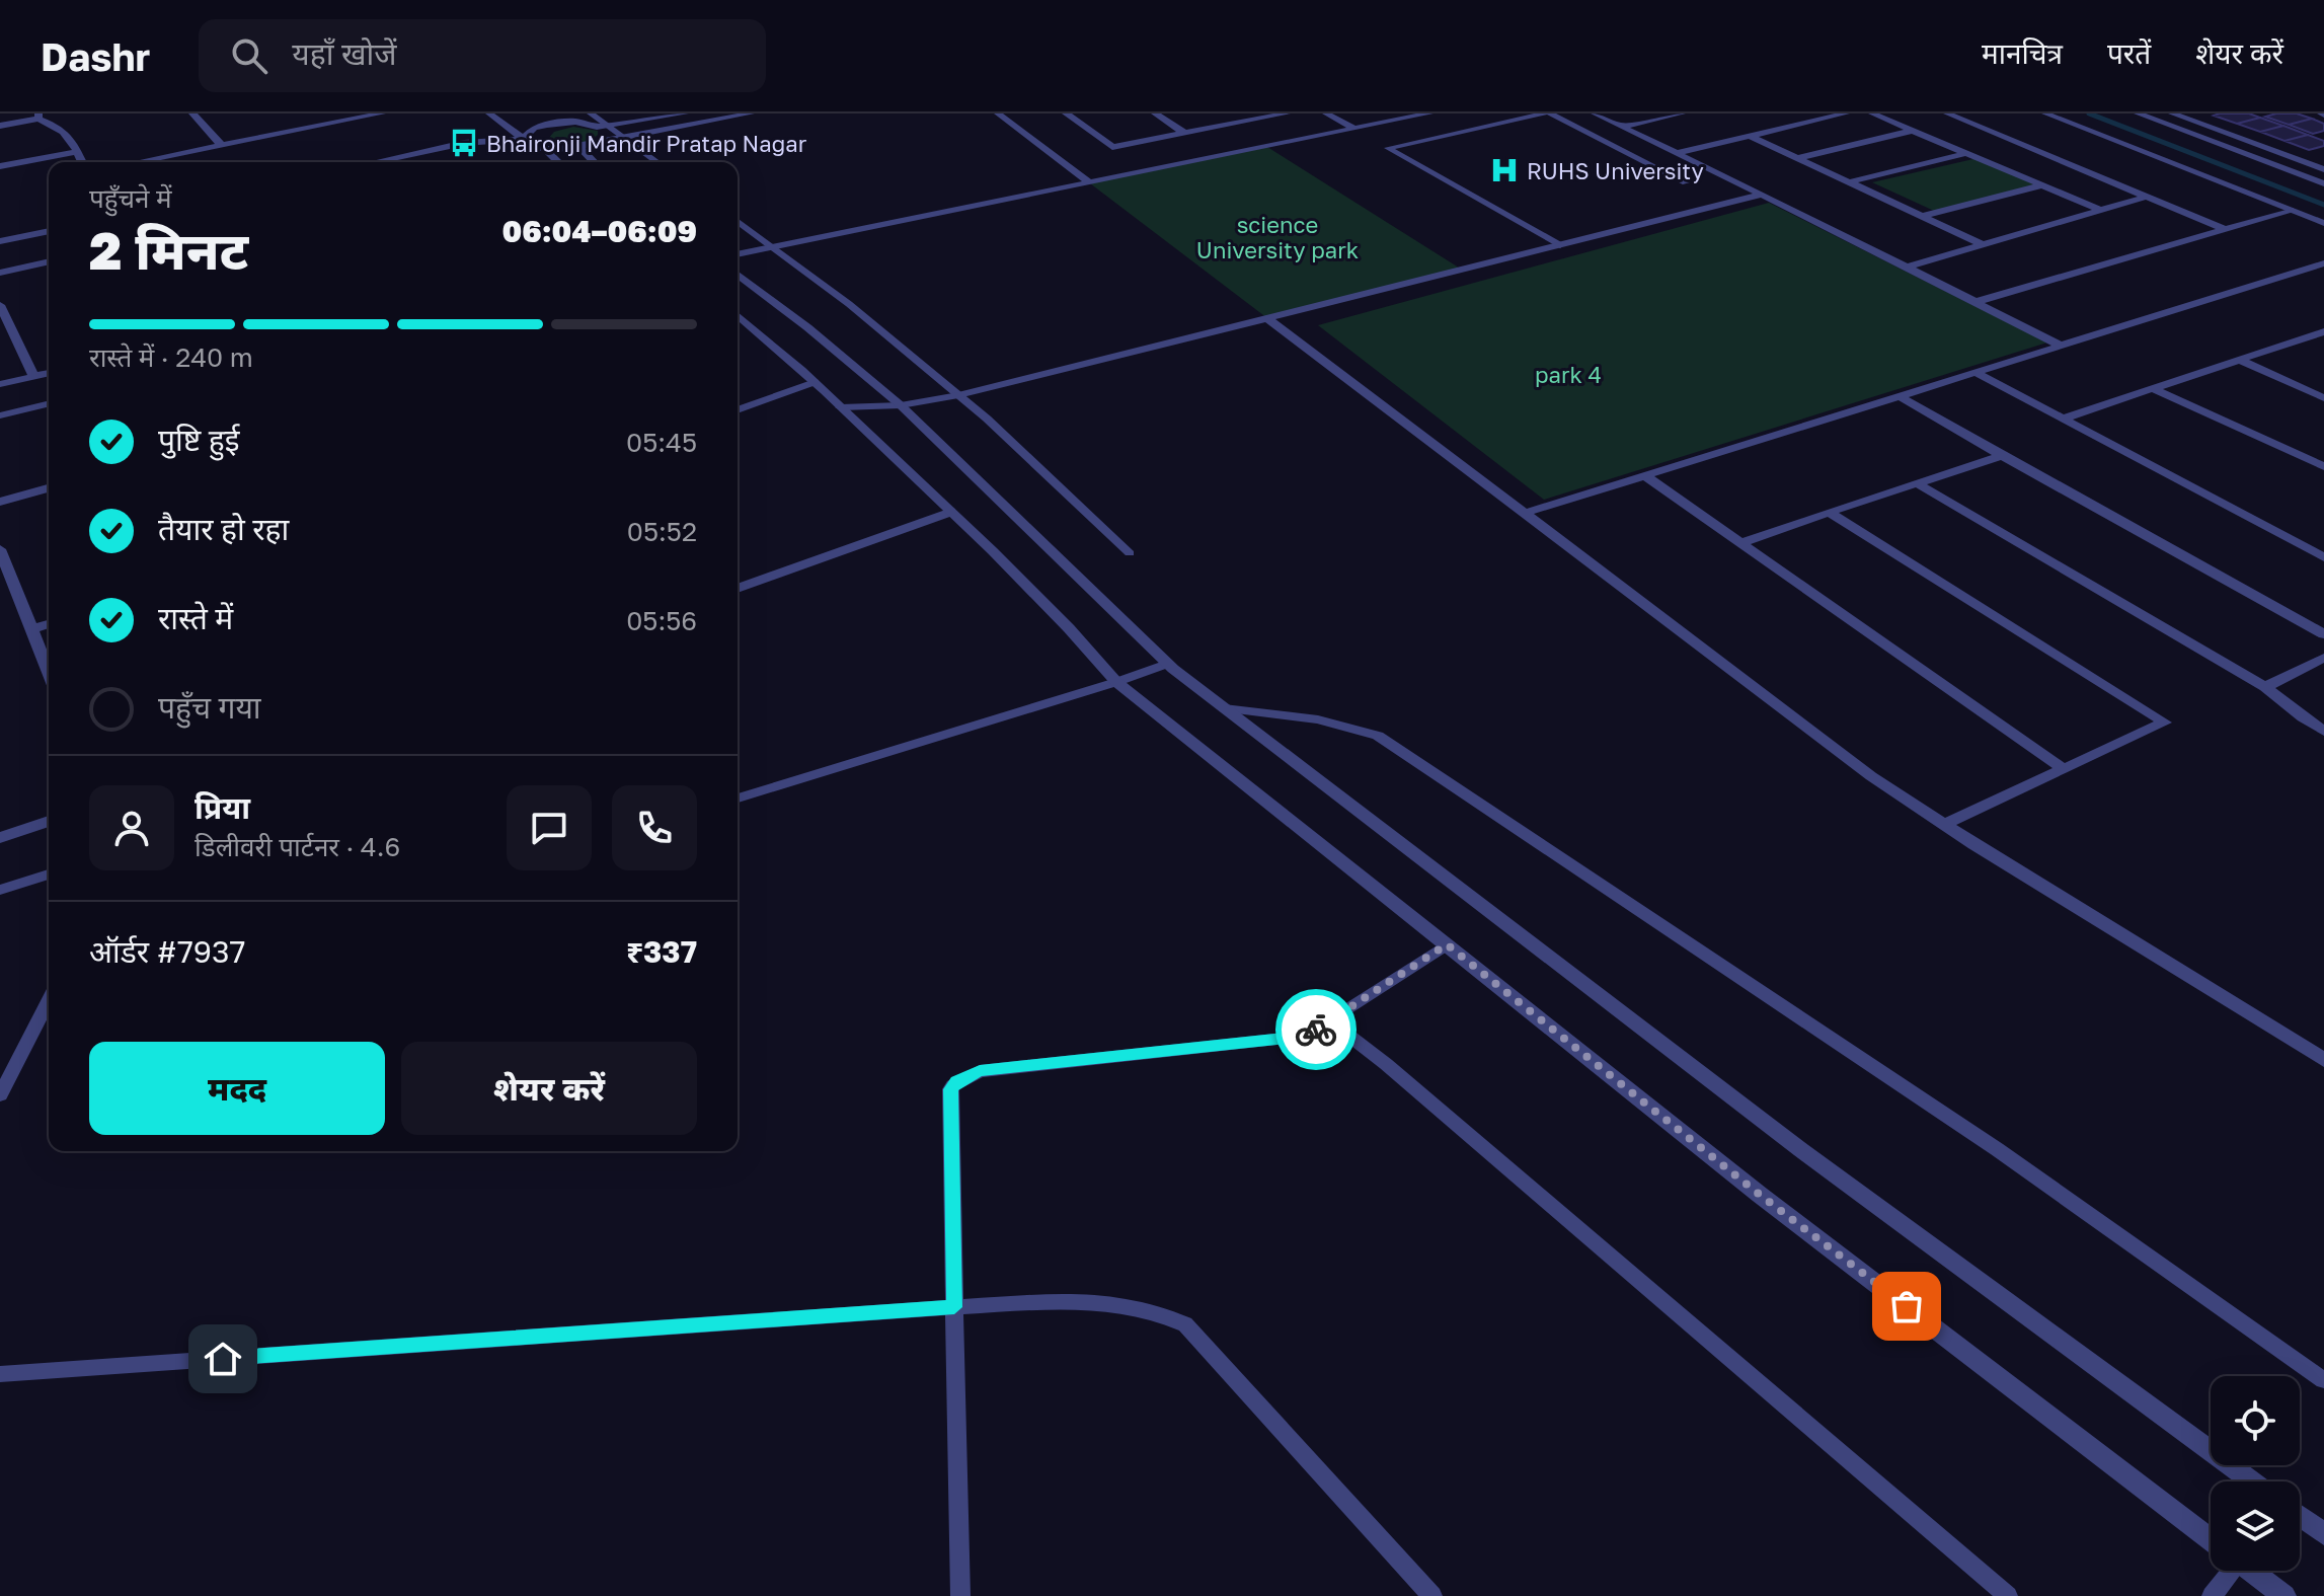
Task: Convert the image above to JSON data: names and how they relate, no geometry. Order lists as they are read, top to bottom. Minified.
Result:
{"parks":["science University park","park 4"],"places":{"bus stop":["Bhaironji Mandir Pratap Nagar"],"hospital":["RUHS University"]},"page":{"header":"Dashr","search":"यहाँ खोजें","nav":["मानचित्र","परतें","शेयर करें"],"heading":["2 मिनट","पहुँचने में","06:04–06:09"],"panel":["प्रिया","डिलीवरी पार्टनर · 4.6","ऑर्डर #7937","₹337"],"bar":"रास्ते में · 240 m","list":[["पुष्टि हुई","05:45"],["तैयार हो रहा","05:52"],["रास्ते में","05:56"],"पहुँच गया"],"buttons":["मदद","शेयर करें"]}}
